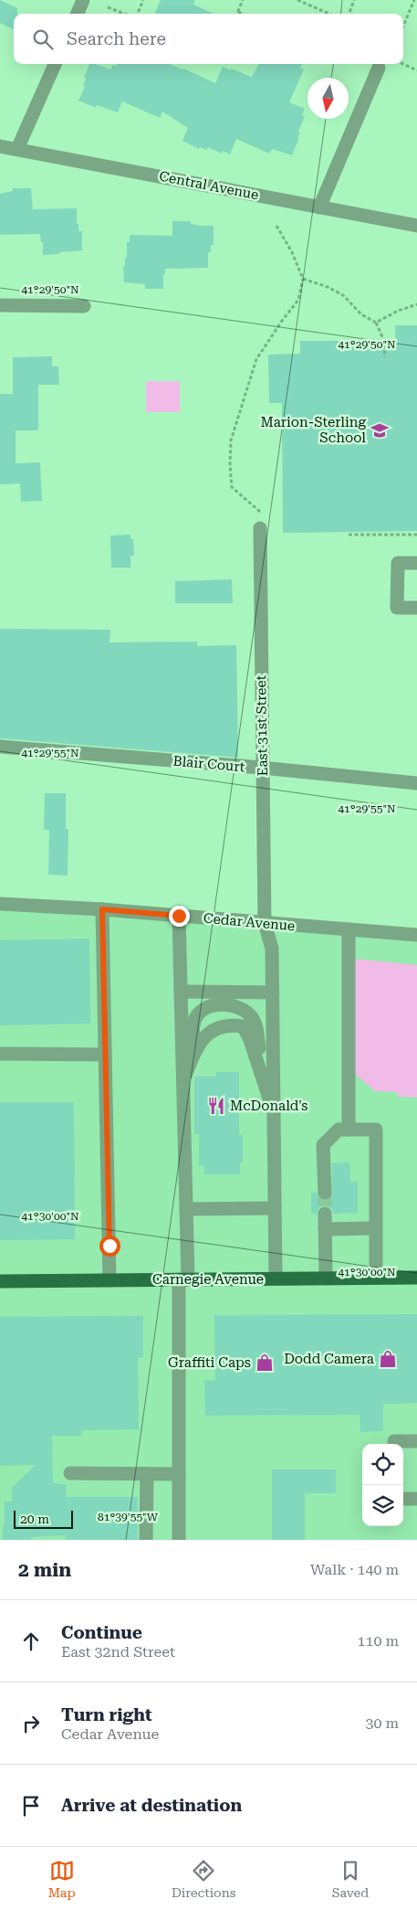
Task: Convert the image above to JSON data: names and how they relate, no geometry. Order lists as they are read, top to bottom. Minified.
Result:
{"streets":{"main road":["Carnegie Avenue"],"street":["Central Avenue","East 31st Street","Blair Court","Cedar Avenue"]},"crossings":[["East 31st Street","Blair Court"],["East 31st Street","Cedar Avenue"],["East 31st Street","Carnegie Avenue"]],"places":{"school or university":["Marion-Sterling School"],"restaurant":["McDonald's"],"shop":["Dodd Camera","Graffiti Caps"]},"scale_bar":"20 m","north":"bottom","page":{"search":"Search here","scale":"20 m","heading":["2 min","Walk · 140 m"],"list":[["Continue","East 32nd Street","110 m"],["Turn right","Cedar Avenue","30 m"],"Arrive at destination"],"nav":["Map","Directions","Saved"]},"coordinates":["41°29'50\"N","41°29'55\"N","41°30'00\"N","81°39'55\"W"]}
